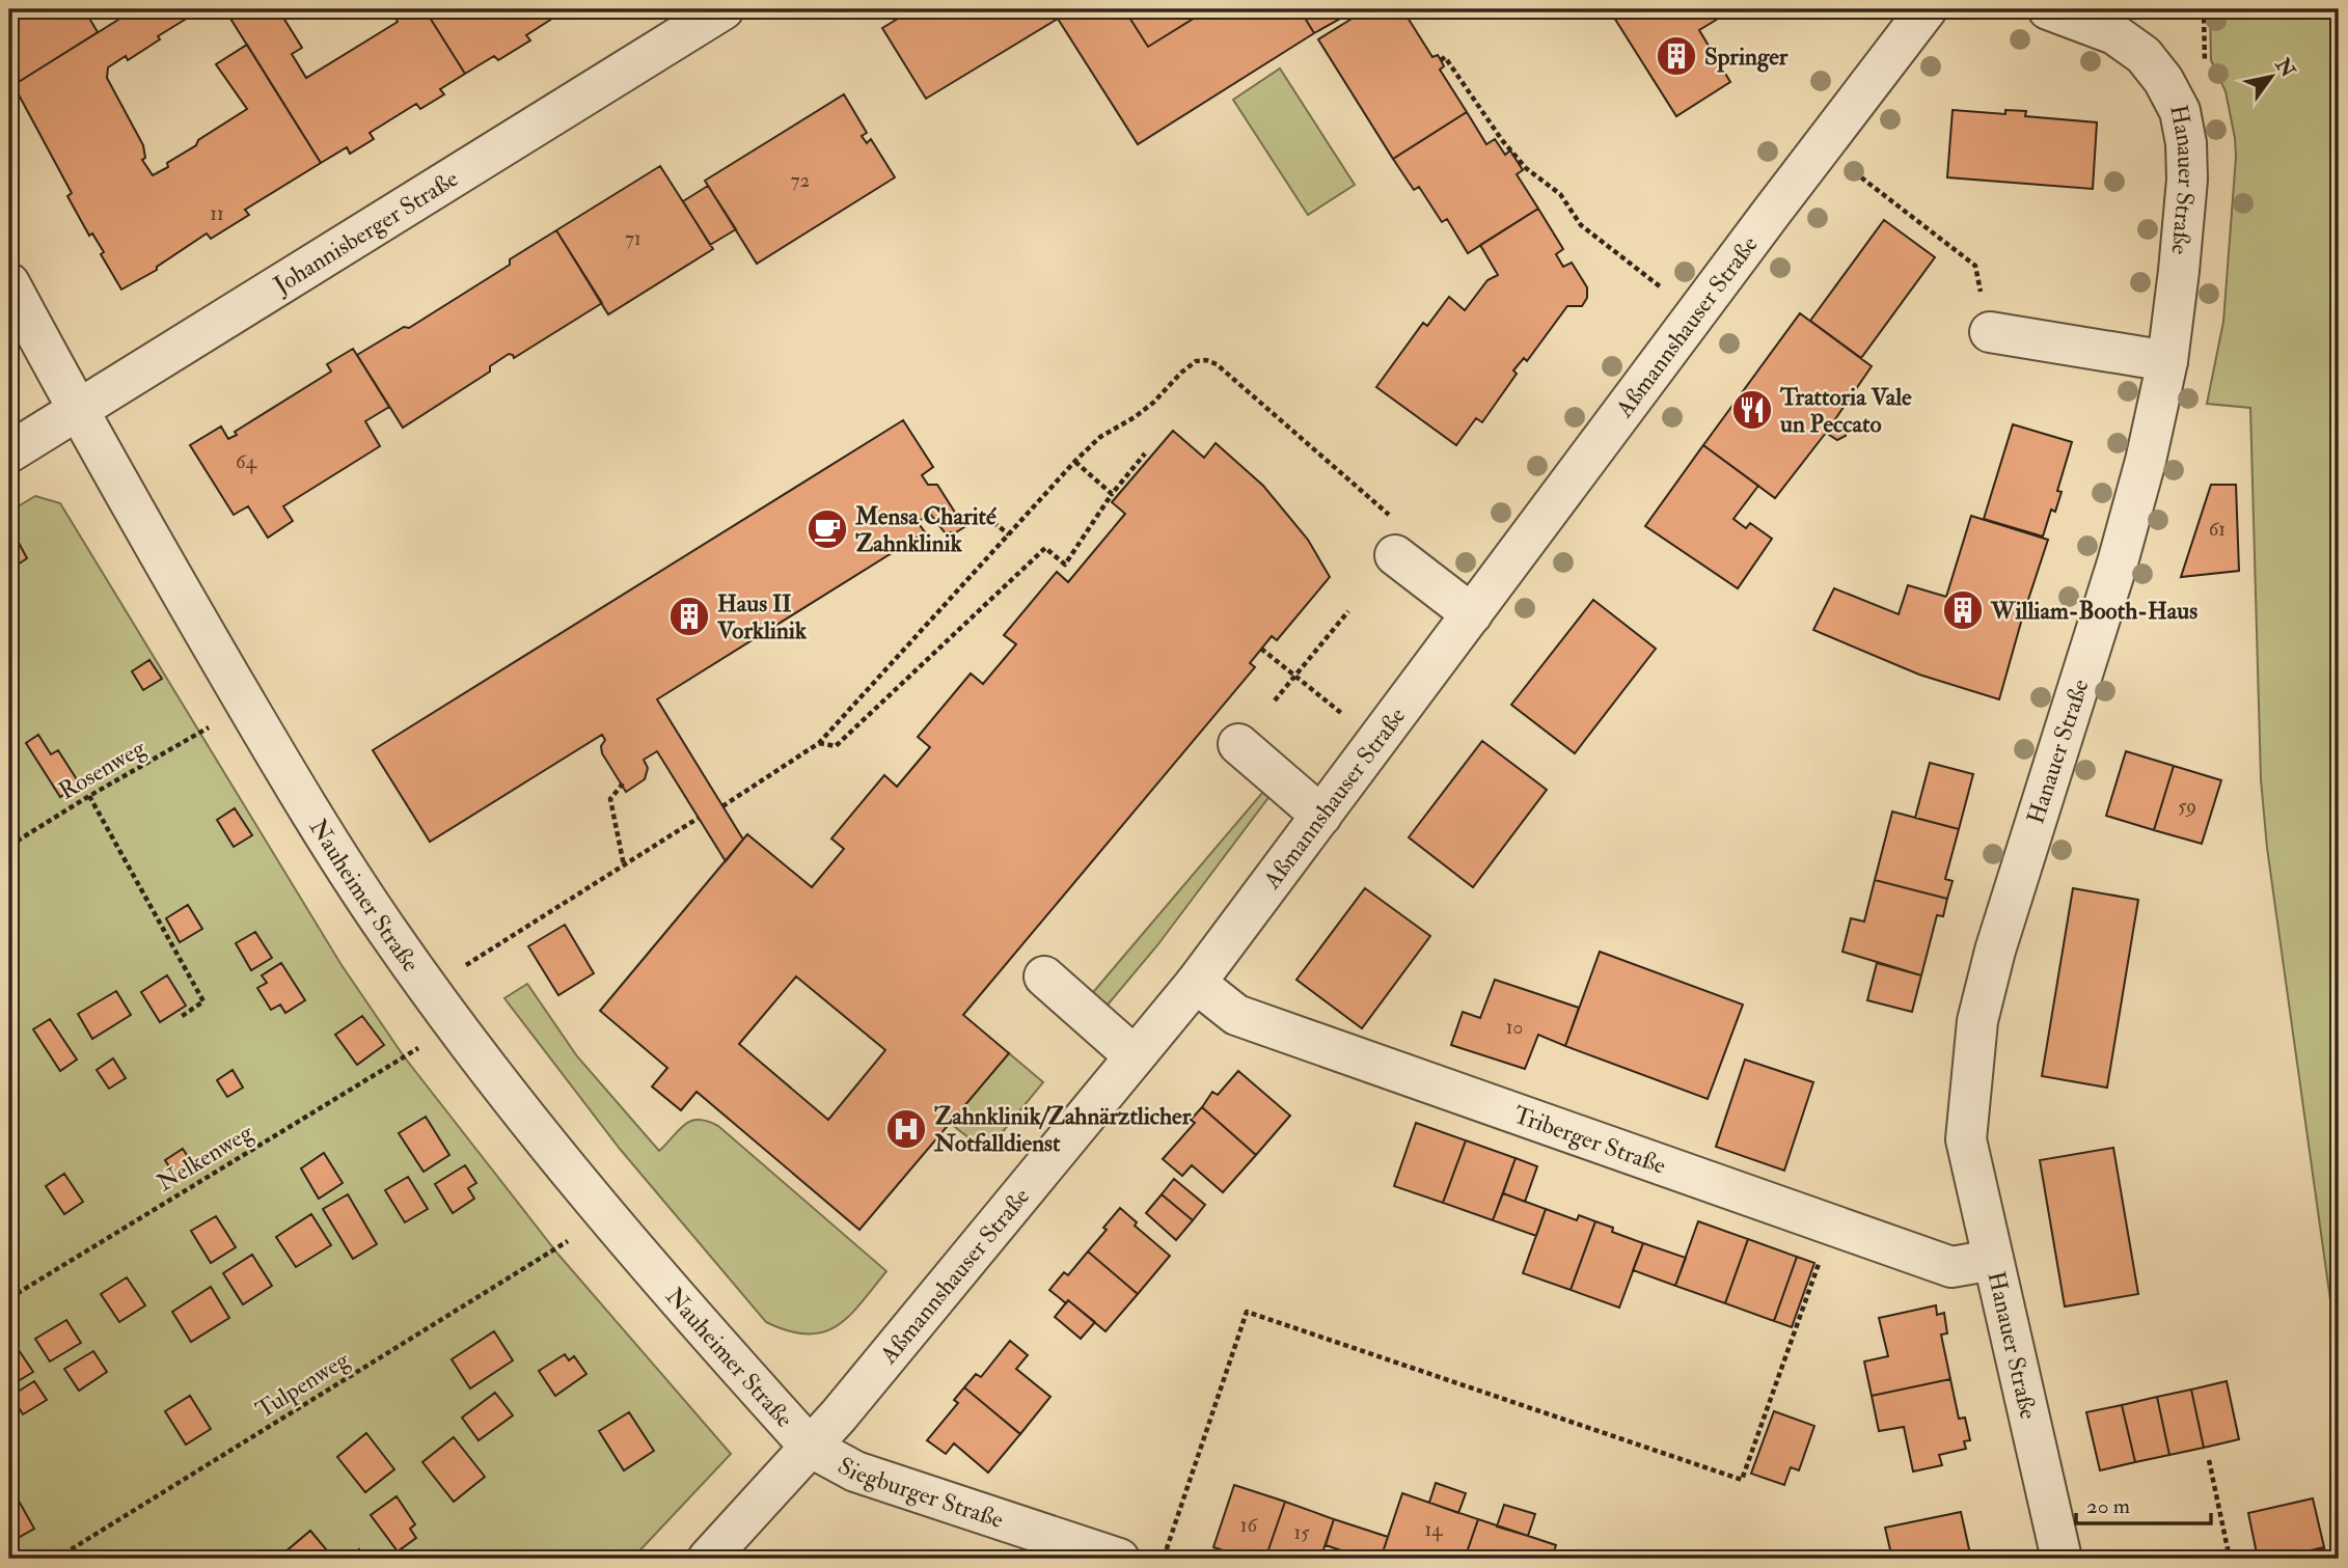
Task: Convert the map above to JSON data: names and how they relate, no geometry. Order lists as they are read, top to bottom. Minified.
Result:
{"streets":{"street":["Hanauer Straße","Johannisberger Straße","Aßmannshauser Straße","Nauheimer Straße","Triberger Straße","Siegburger Straße"],"path":["Rosenweg","Nelkenweg","Tulpenweg"]},"crossings":[["Hanauer Straße","Triberger Straße"],["Johannisberger Straße","Nauheimer Straße"],["Aßmannshauser Straße","Nauheimer Straße"],["Aßmannshauser Straße","Triberger Straße"],["Aßmannshauser Straße","Siegburger Straße"],["Nauheimer Straße","Siegburger Straße"]],"places":{"building":["Springer","William-Booth-Haus","Haus II Vorklinik"],"restaurant":["Trattoria Vale un Peccato"],"cafe":["Mensa Charité Zahnklinik"],"hospital":["Zahnklinik/Zahnärztlicher Notfalldienst"]},"house_numbers":["72","11","71","64","61","59","10","16","14","15"],"scale_bar":"20 m","north":"top right"}
